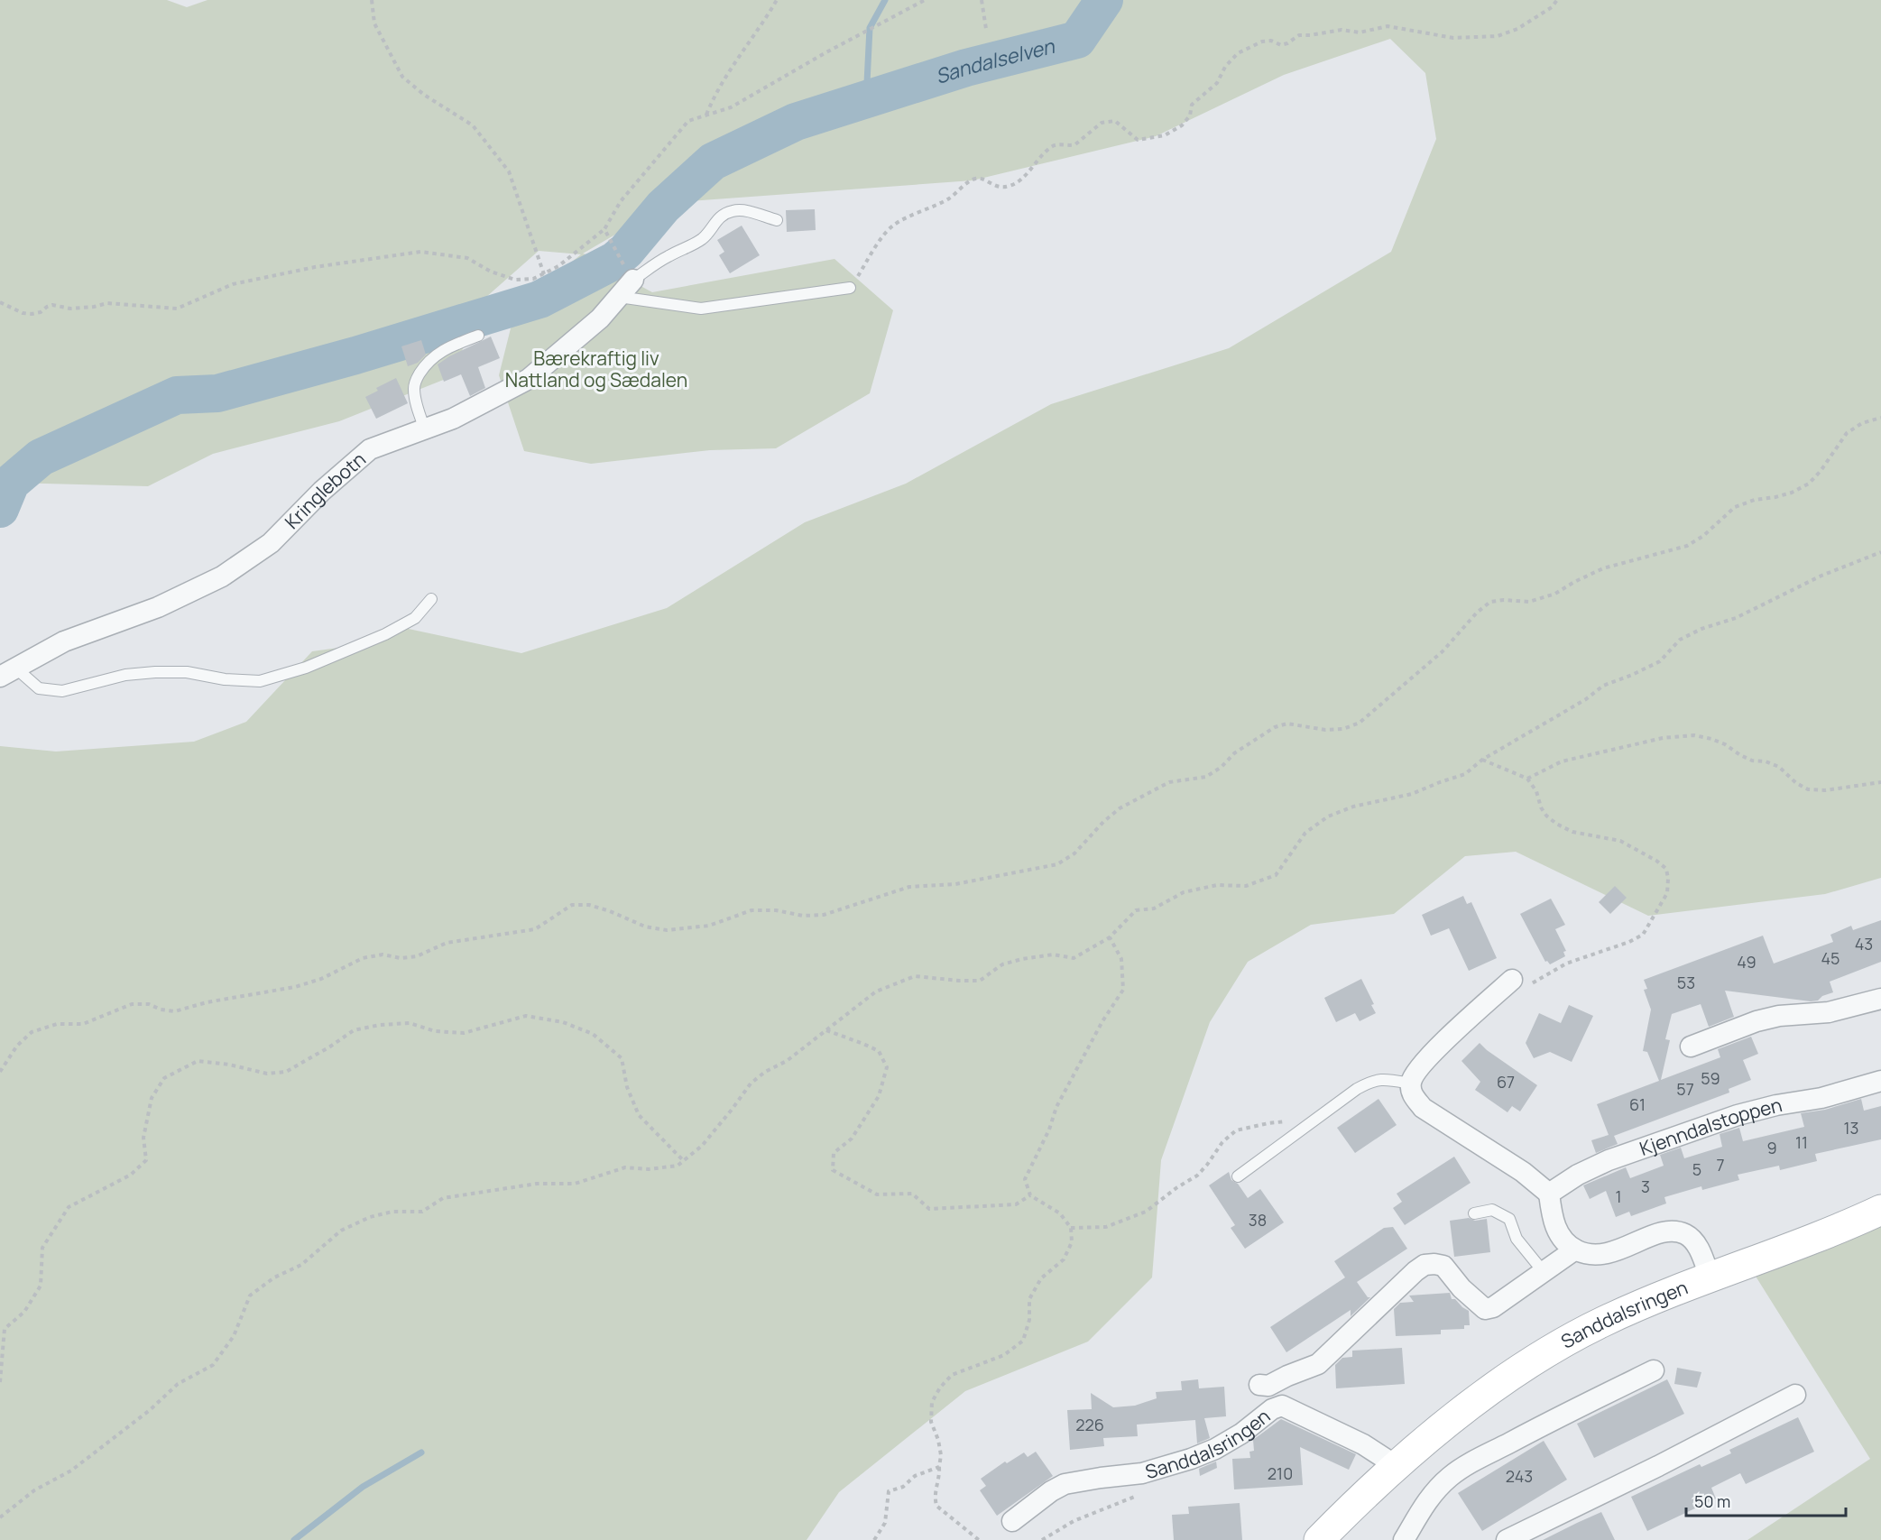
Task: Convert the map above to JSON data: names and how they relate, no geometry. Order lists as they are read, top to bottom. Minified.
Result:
{"streets":{"main road":["Sanddalsringen"],"street":["Kringlebotn","Kjenndalstoppen"]},"water":["Sandalselven"],"parks":["Bærekraftig liv Nattland og Sædalen"],"house_numbers":["43","45","49","53","59","67","57","61","13","11","9","7","5","3","1","38","226","210","243"],"scale_bar":"50 m"}
